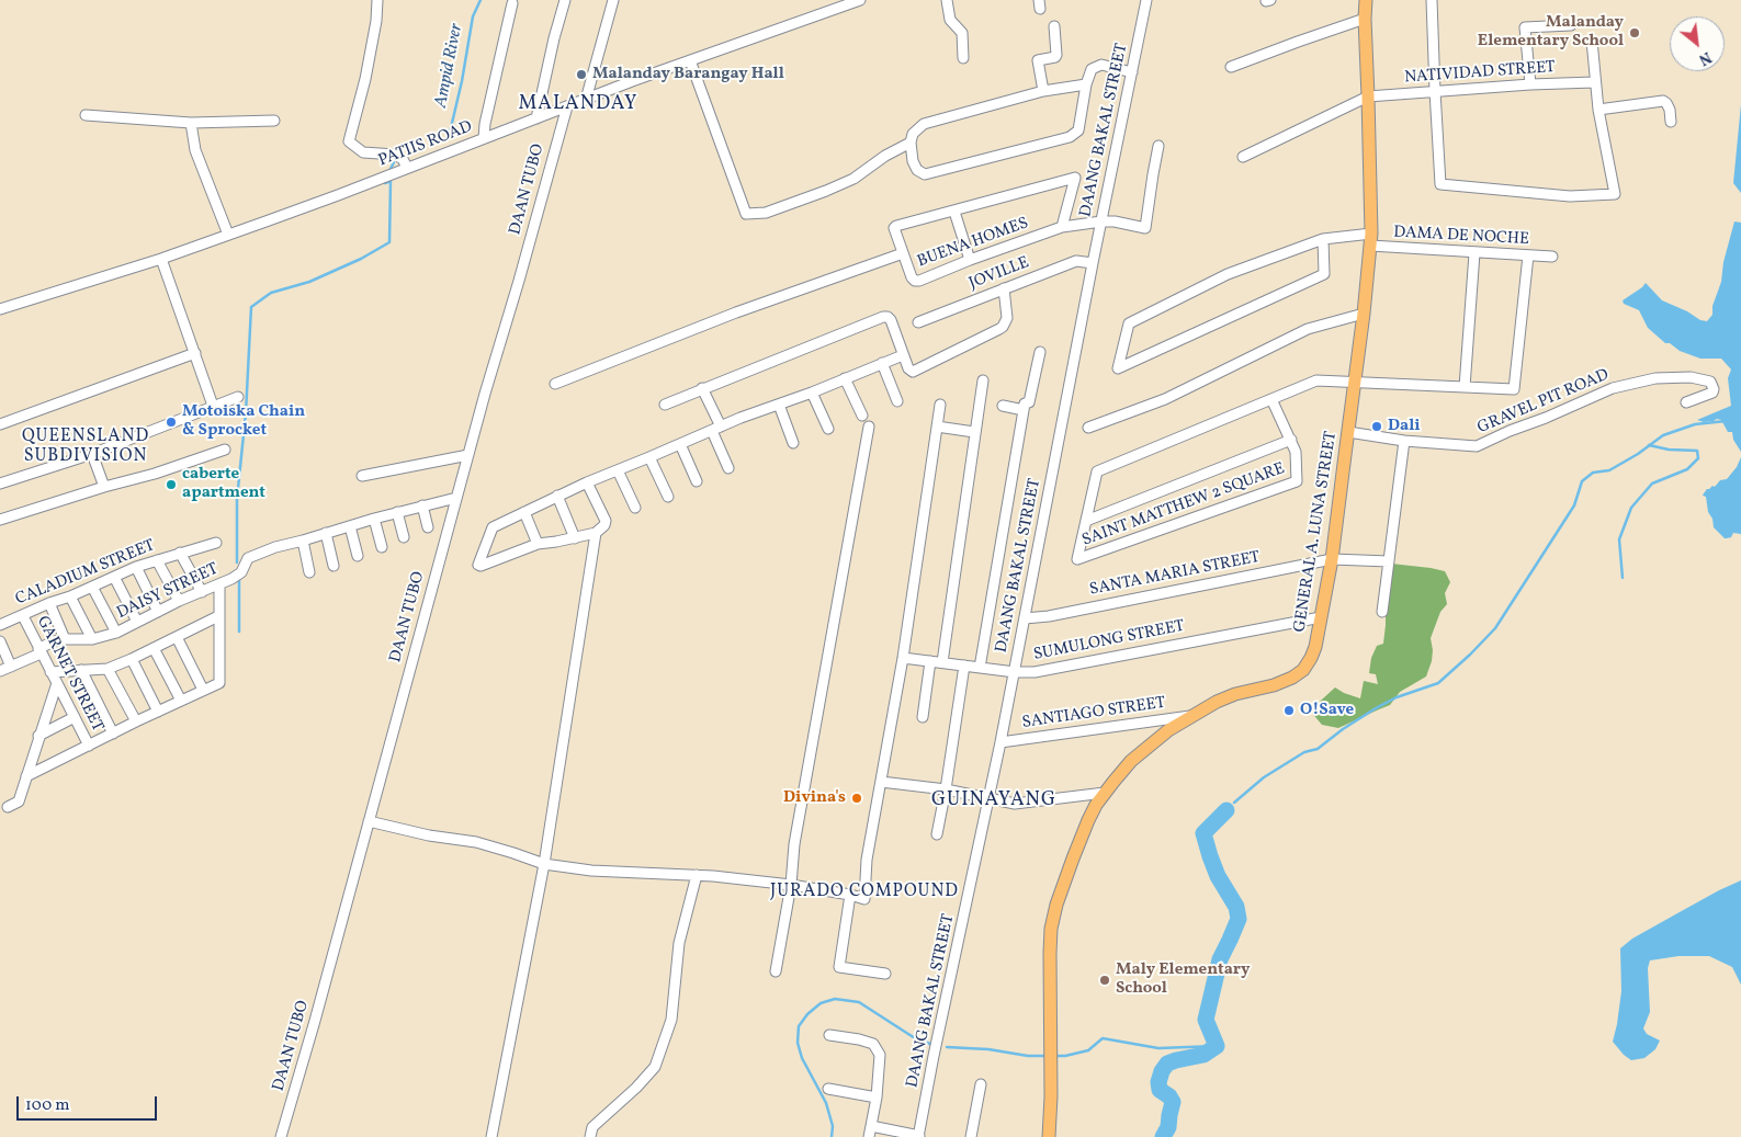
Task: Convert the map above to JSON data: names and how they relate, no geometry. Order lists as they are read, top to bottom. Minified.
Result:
{"streets":{"main road":["GENERAL A. LUNA STREET"],"street":["NATIVIDAD STREET","DAANG BAKAL STREET","PATIIS ROAD","DAAN TUBO","DAMA DE NOCHE","BUENA HOMES","JOVILLE","GRAVEL PIT ROAD","SAINT MATTHEW 2 SQUARE","CALADIUM STREET","SANTA MARIA STREET","DAISY STREET","SUMULONG STREET","GARNET STREET","SANTIAGO STREET"]},"crossings":[["NATIVIDAD STREET","GENERAL A. LUNA STREET"],["DAANG BAKAL STREET","BUENA HOMES"],["DAANG BAKAL STREET","JOVILLE"],["DAANG BAKAL STREET","SANTA MARIA STREET"],["DAANG BAKAL STREET","SUMULONG STREET"],["DAANG BAKAL STREET","SANTIAGO STREET"],["PATIIS ROAD","DAAN TUBO"],["DAAN TUBO","DAISY STREET"],["DAMA DE NOCHE","SAINT MATTHEW 2 SQUARE"],["DAMA DE NOCHE","GENERAL A. LUNA STREET"],["GRAVEL PIT ROAD","GENERAL A. LUNA STREET"],["SAINT MATTHEW 2 SQUARE","GENERAL A. LUNA STREET"],["GENERAL A. LUNA STREET","SANTA MARIA STREET"],["GENERAL A. LUNA STREET","SUMULONG STREET"],["GENERAL A. LUNA STREET","SANTIAGO STREET"],["CALADIUM STREET","GARNET STREET"],["DAISY STREET","GARNET STREET"]],"districts":["MALANDAY","QUEENSLAND SUBDIVISION","GUINAYANG","JURADO COMPOUND"],"water":["Ampid River"],"places":["Malanday Elementary School","Malanday Barangay Hall","Motoiska Chain & Sprocket","Dali","caberte apartment","O!Save","Divina's","Maly Elementary School"],"scale_bar":"100 m","north":"bottom right"}
